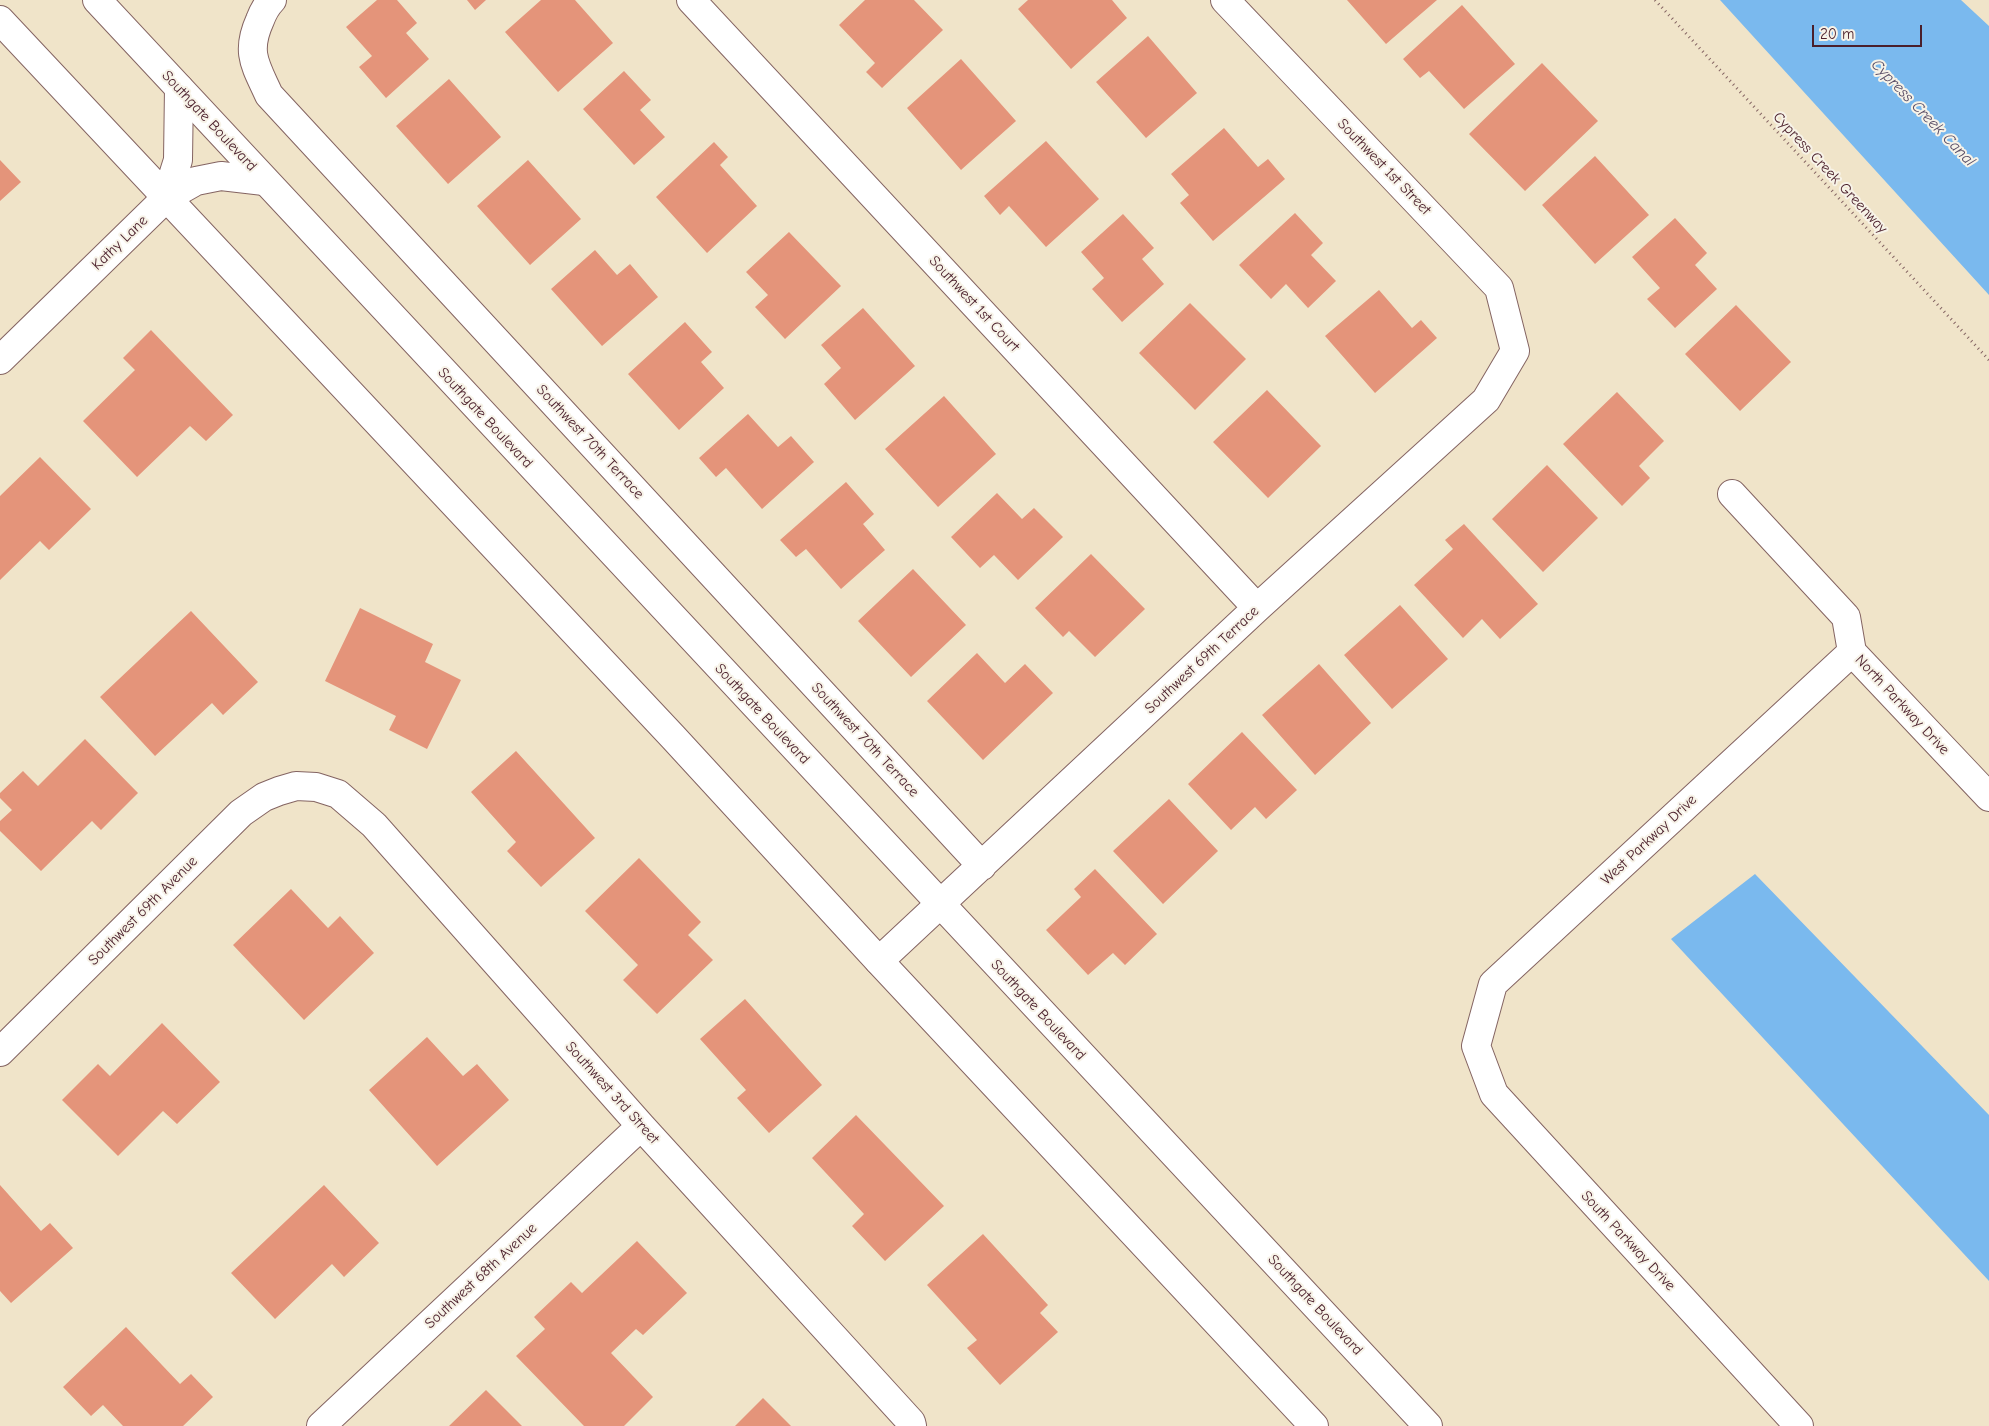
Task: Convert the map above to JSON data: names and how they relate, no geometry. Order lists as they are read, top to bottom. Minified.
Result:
{"streets":{"street":["Southgate Boulevard","Southwest 1st Street","Kathy Lane","Southwest 1st Court","Southwest 70th Terrace","Southwest 69th Terrace","North Parkway Drive","West Parkway Drive","Southwest 69th Avenue","Southwest 3rd Street","South Parkway Drive","Southwest 68th Avenue"],"path":["Cypress Creek Greenway"]},"crossings":[["Southgate Boulevard","Kathy Lane"],["Southgate Boulevard","Southwest 69th Terrace"],["Southwest 1st Street","Southwest 69th Terrace"],["Southwest 1st Court","Southwest 69th Terrace"],["Southwest 70th Terrace","Southwest 69th Terrace"],["North Parkway Drive","West Parkway Drive"],["West Parkway Drive","South Parkway Drive"],["Southwest 69th Avenue","Southwest 3rd Street"],["Southwest 3rd Street","Southwest 68th Avenue"]],"water":["Cypress Creek Canal"],"scale_bar":"20 m"}
